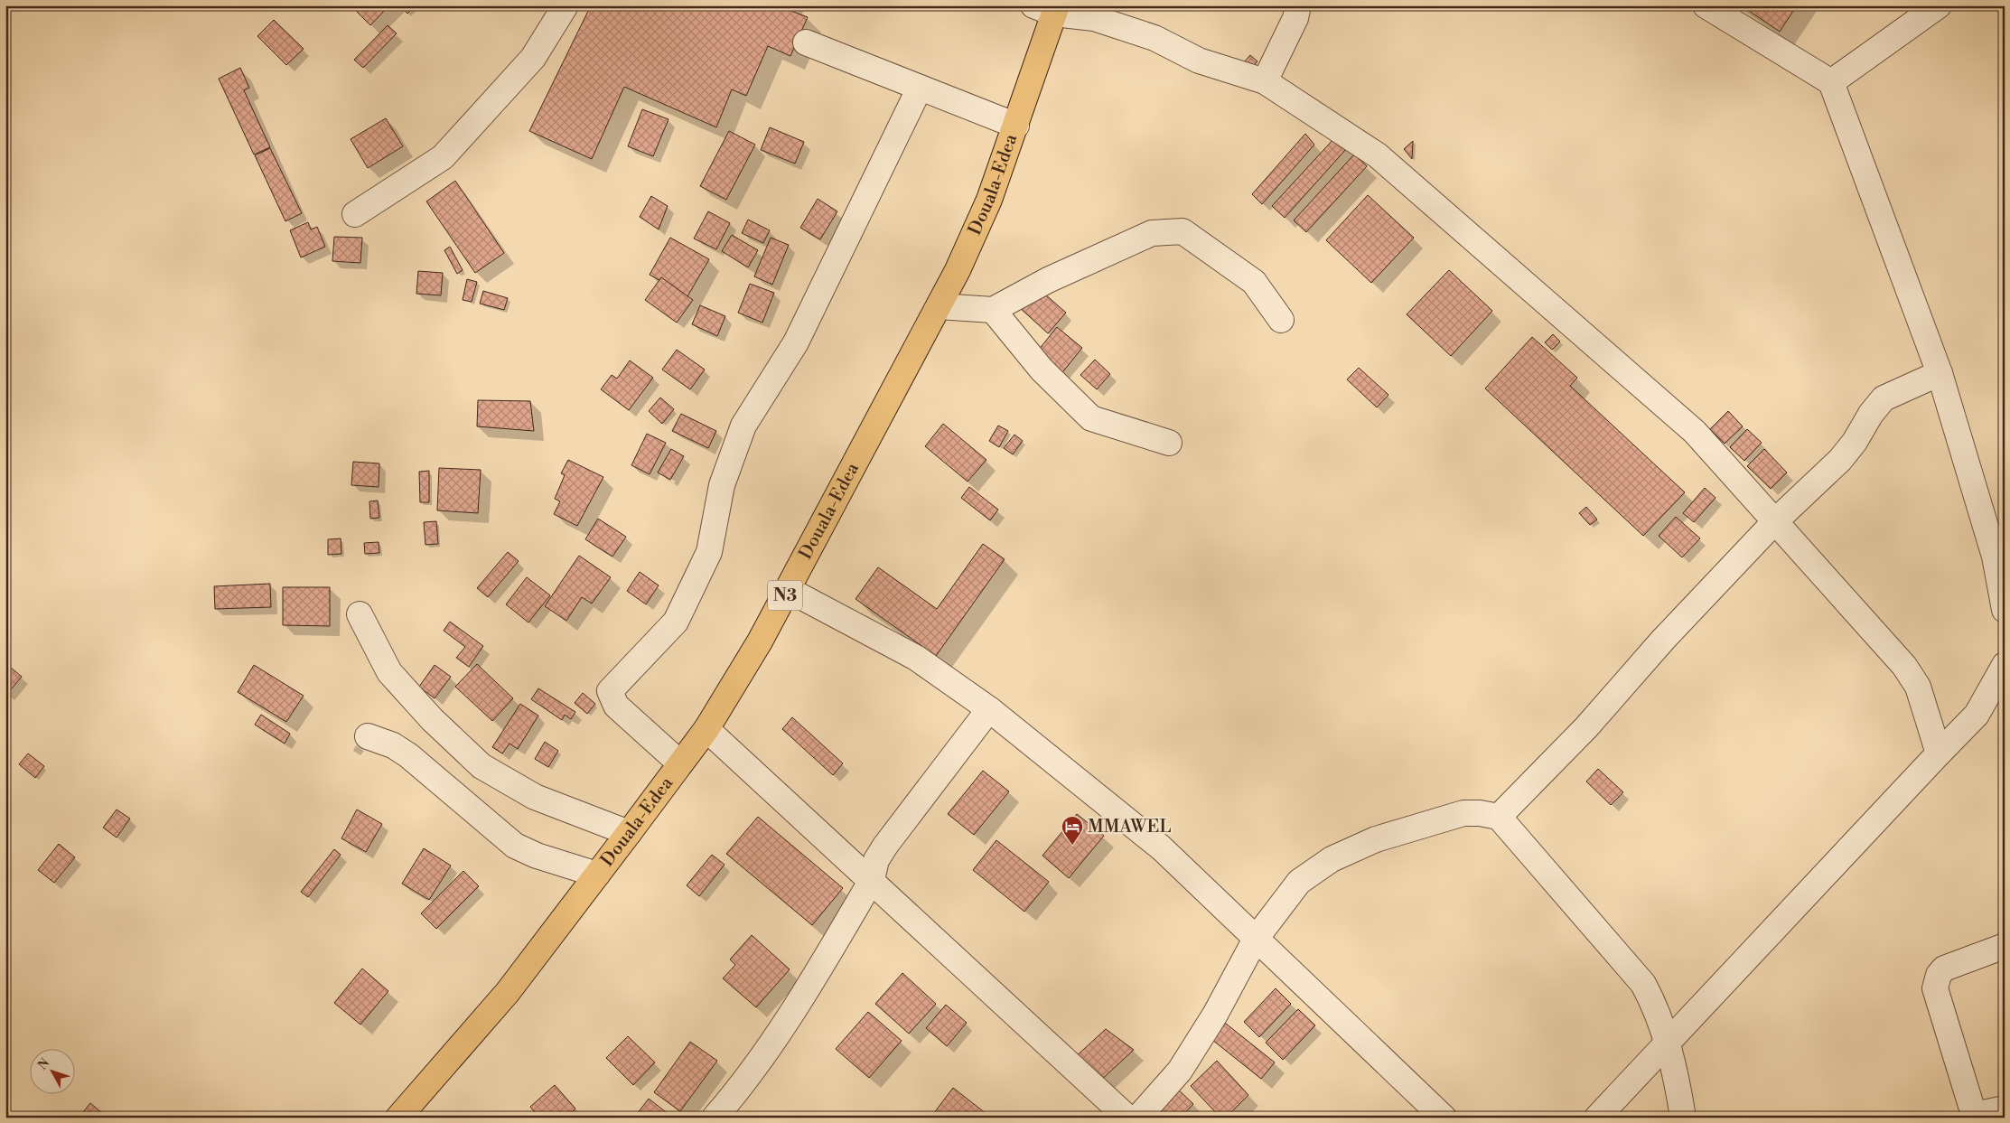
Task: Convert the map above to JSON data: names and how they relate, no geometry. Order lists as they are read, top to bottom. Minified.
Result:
{"streets":{"highway":["Douala-Edea","N3"]},"places":{"hotel":["MMAWEL"]},"north":"top left"}
